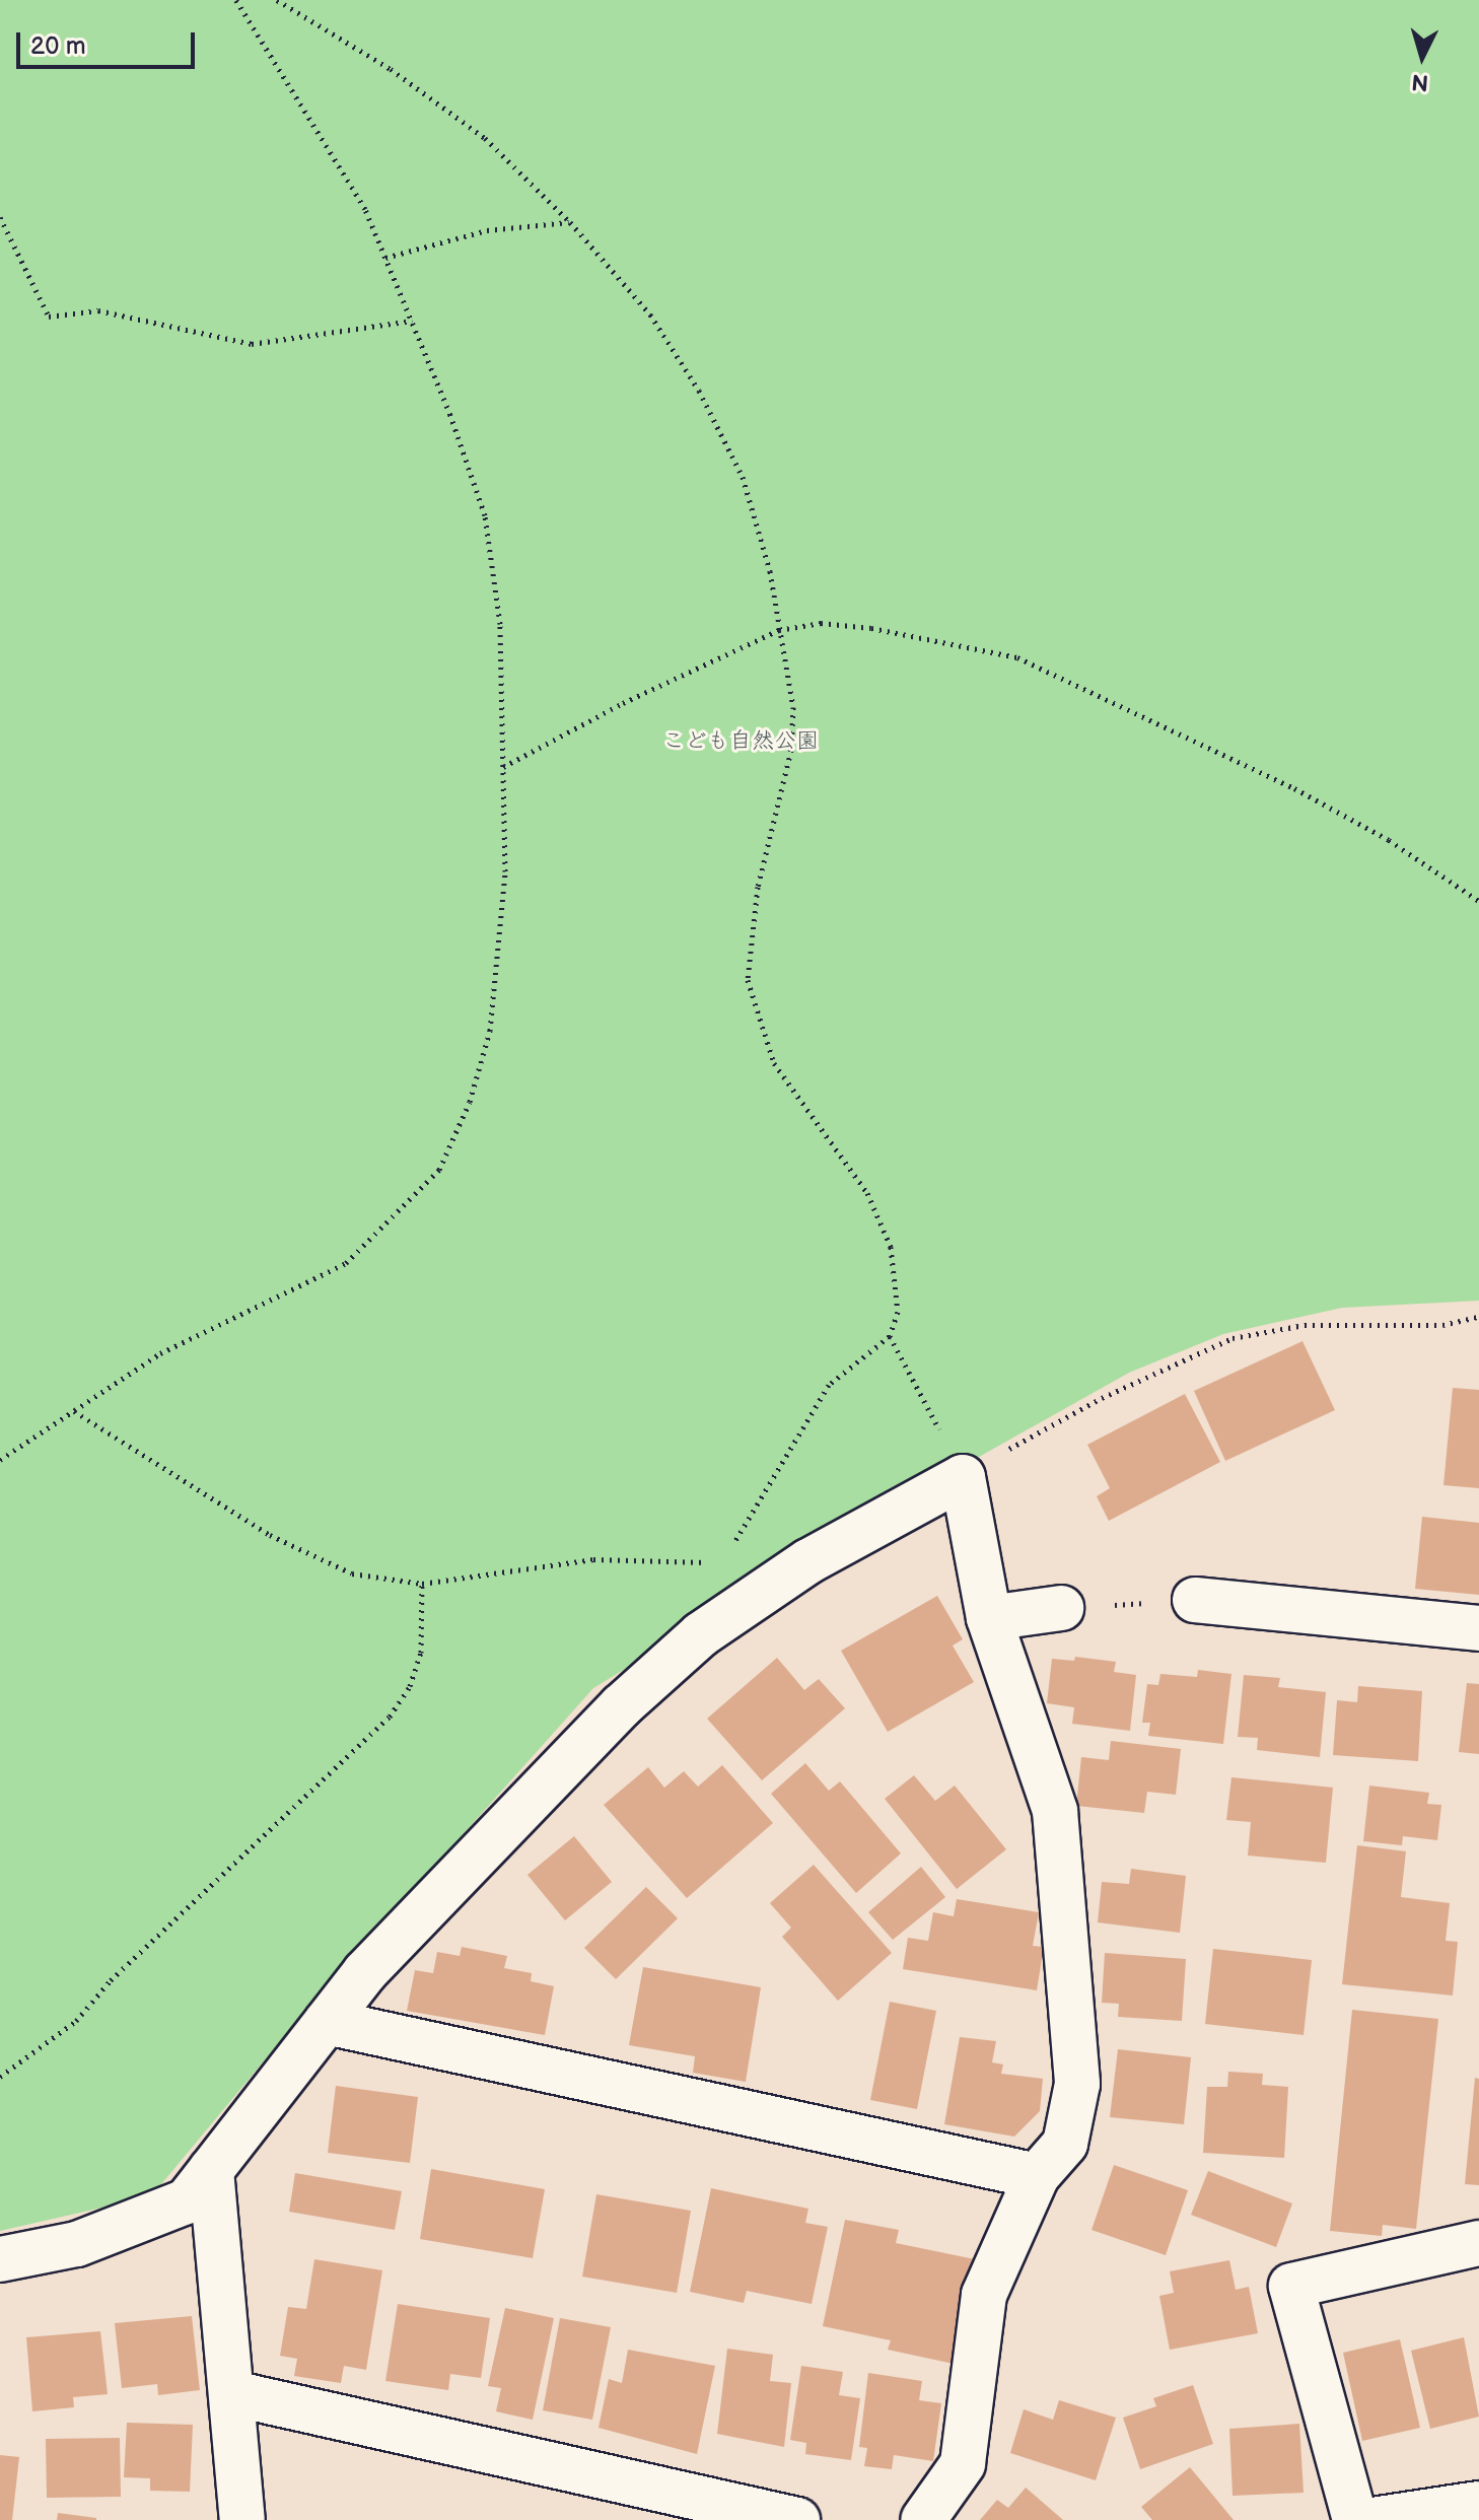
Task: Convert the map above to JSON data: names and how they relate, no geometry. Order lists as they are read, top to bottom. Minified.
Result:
{"parks":["こども自然公園"],"scale_bar":"20 m","north":"bottom"}
